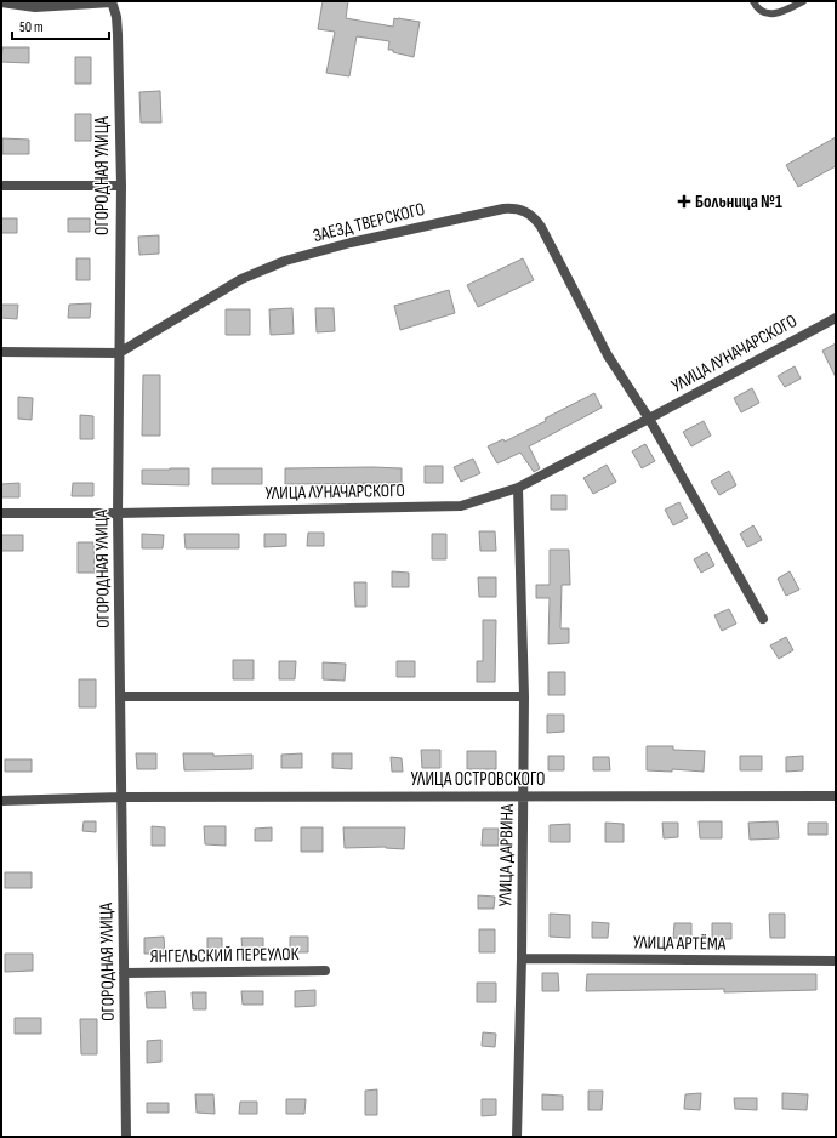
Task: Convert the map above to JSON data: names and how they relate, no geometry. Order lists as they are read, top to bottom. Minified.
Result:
{"streets":{"street":["ОГОРОДНАЯ УЛИЦА","ЗАЕЗД ТВЕРСКОГО","УЛИЦА ЛУНАЧАРСКОГО","УЛИЦА ОСТРОВСКОГО","УЛИЦА ДАРВИНА","УЛИЦА АРТЁМА","ЯНГЕЛЬСКИЙ ПЕРЕУЛОК"]},"crossings":[["ОГОРОДНАЯ УЛИЦА","ЗАЕЗД ТВЕРСКОГО"],["ОГОРОДНАЯ УЛИЦА","УЛИЦА ЛУНАЧАРСКОГО"],["ОГОРОДНАЯ УЛИЦА","УЛИЦА ОСТРОВСКОГО"],["ОГОРОДНАЯ УЛИЦА","ЯНГЕЛЬСКИЙ ПЕРЕУЛОК"],["ЗАЕЗД ТВЕРСКОГО","УЛИЦА ЛУНАЧАРСКОГО"],["УЛИЦА ЛУНАЧАРСКОГО","УЛИЦА ДАРВИНА"],["УЛИЦА ОСТРОВСКОГО","УЛИЦА ДАРВИНА"],["УЛИЦА ДАРВИНА","УЛИЦА АРТЁМА"]],"places":{"health":["Больница №1"]},"scale_bar":"50 m"}
